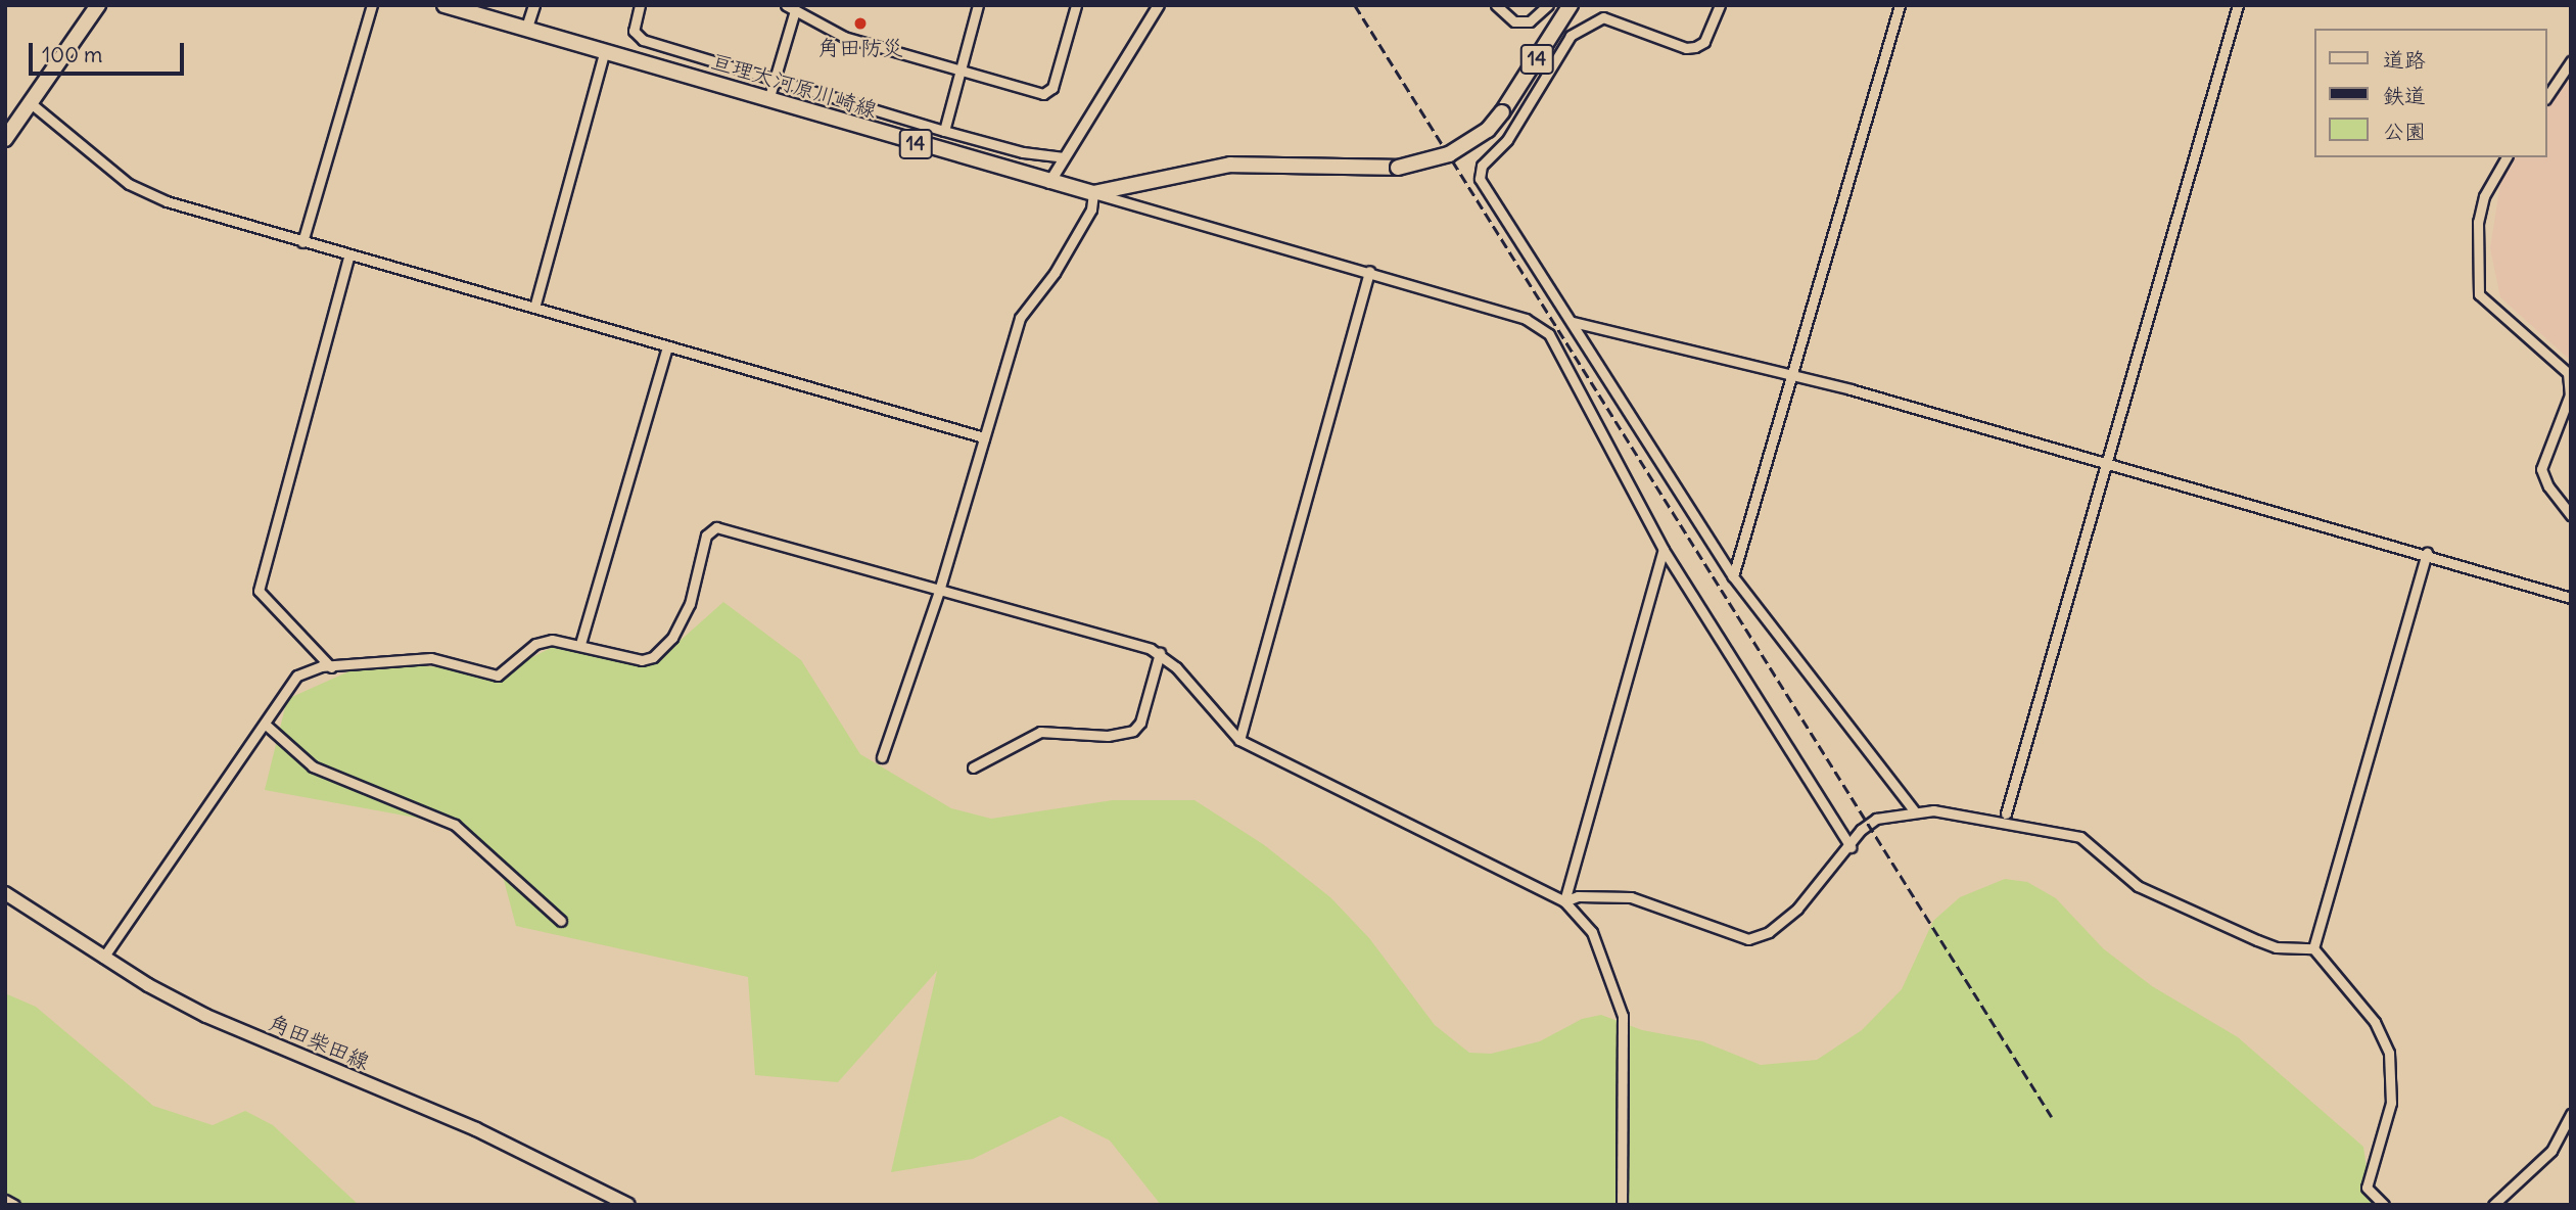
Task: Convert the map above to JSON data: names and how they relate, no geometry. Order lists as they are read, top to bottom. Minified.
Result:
{"streets":{"main road":["14","亘理大河原川崎線","角田柴田線"]},"places":["角田防災"],"legend":["道路","鉄道","公園"],"scale_bar":"100 m"}
